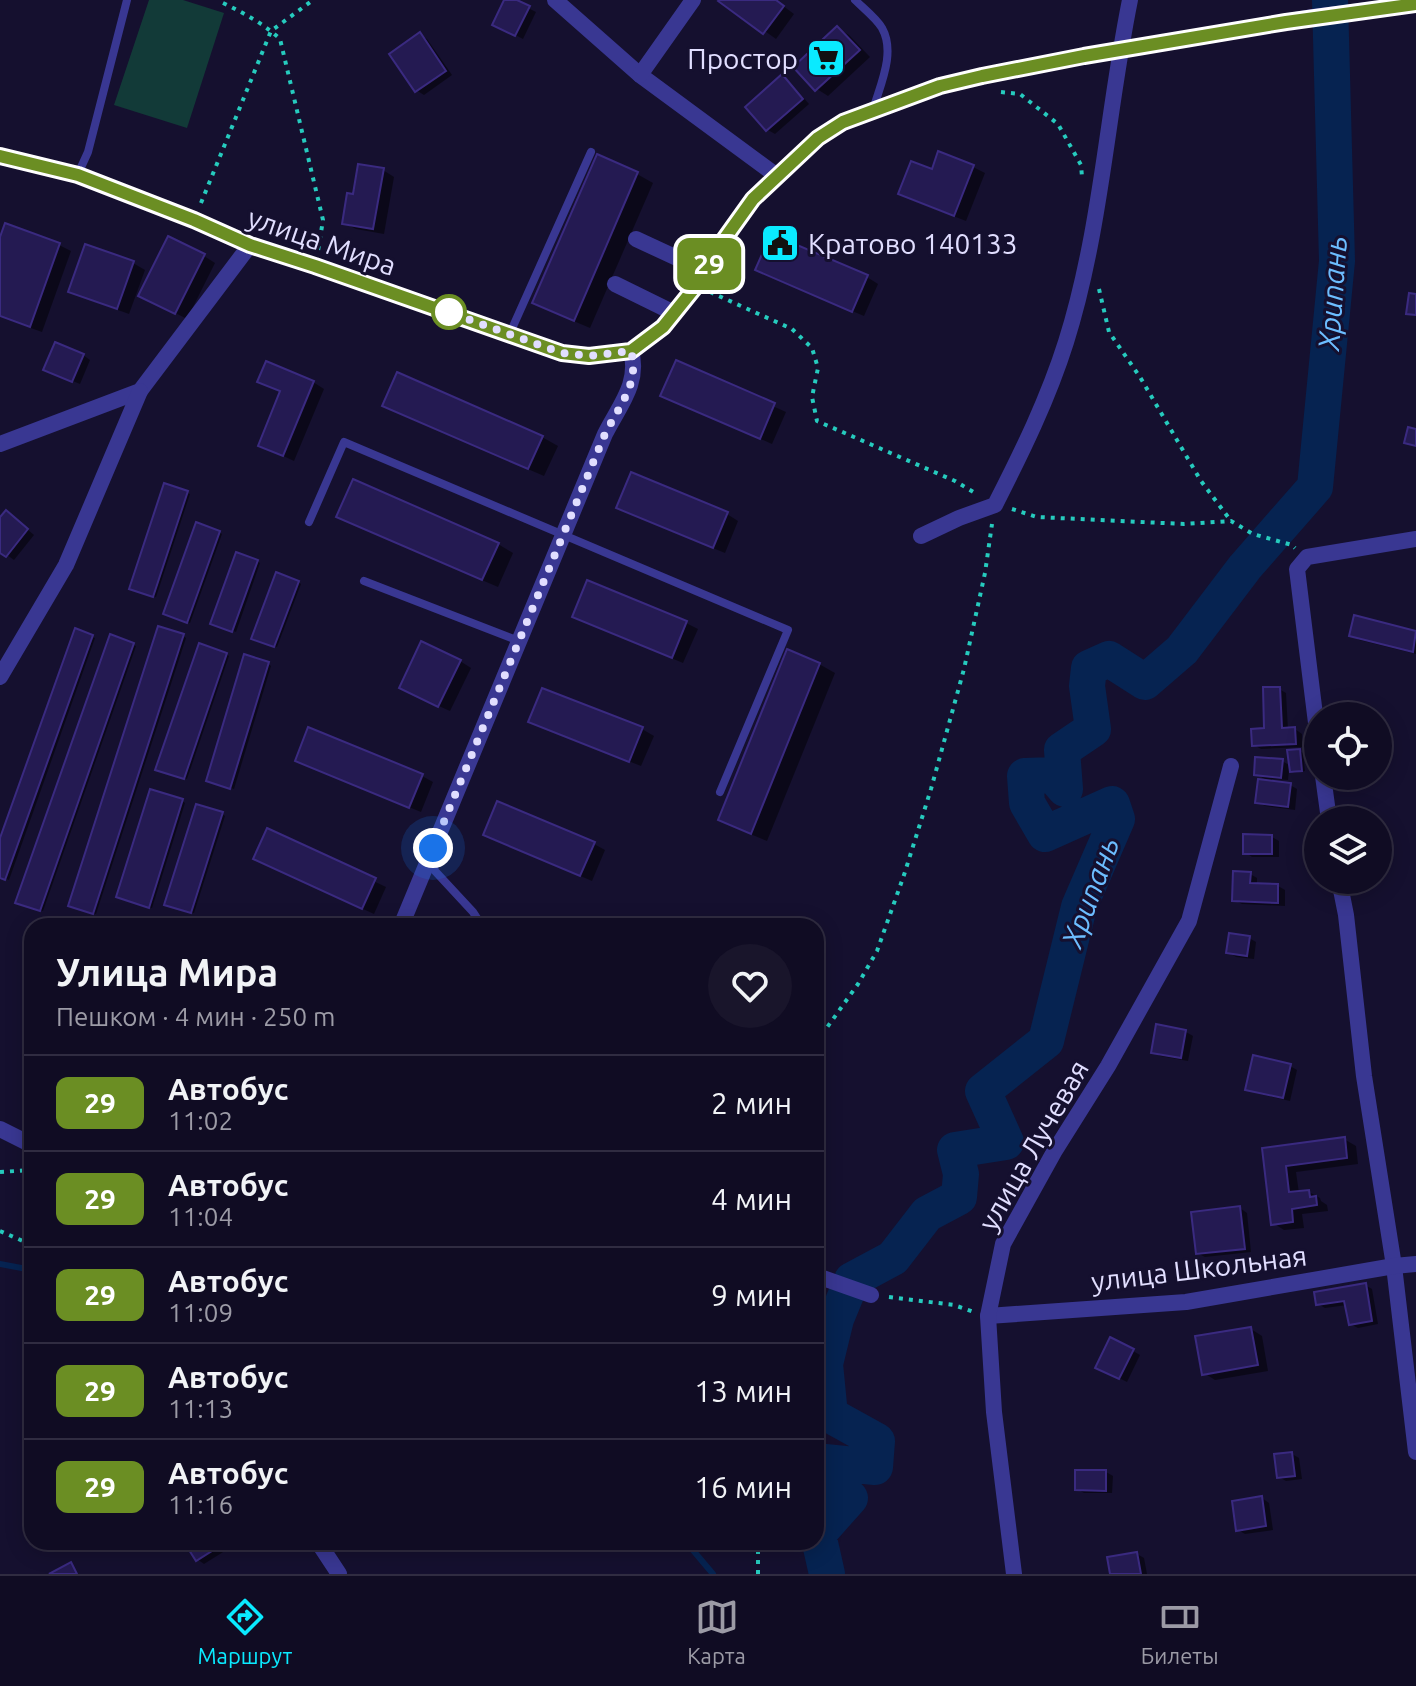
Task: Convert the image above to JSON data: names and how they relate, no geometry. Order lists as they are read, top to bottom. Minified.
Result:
{"streets":{"street":["улица Мира","улица Лучевая","улица Школьная"]},"crossings":[["улица Лучевая","улица Школьная"]],"water":["Хрипань"],"places":{"supermarket":["Простор"],"public building":["Кратово 140133"]},"lines":["bus line 29"],"page":{"on_map":"29","heading":["Улица Мира","Пешком · 4 мин · 250 m"],"list":[{"mark":"29","name":"Автобус","note":"11:02","value":"2 мин"},{"mark":"29","name":"Автобус","note":"11:04","value":"4 мин"},{"mark":"29","name":"Автобус","note":"11:09","value":"9 мин"},{"mark":"29","name":"Автобус","note":"11:13","value":"13 мин"},{"mark":"29","name":"Автобус","note":"11:16","value":"16 мин"}],"tabs":["Маршрут","Карта","Билеты"]}}
